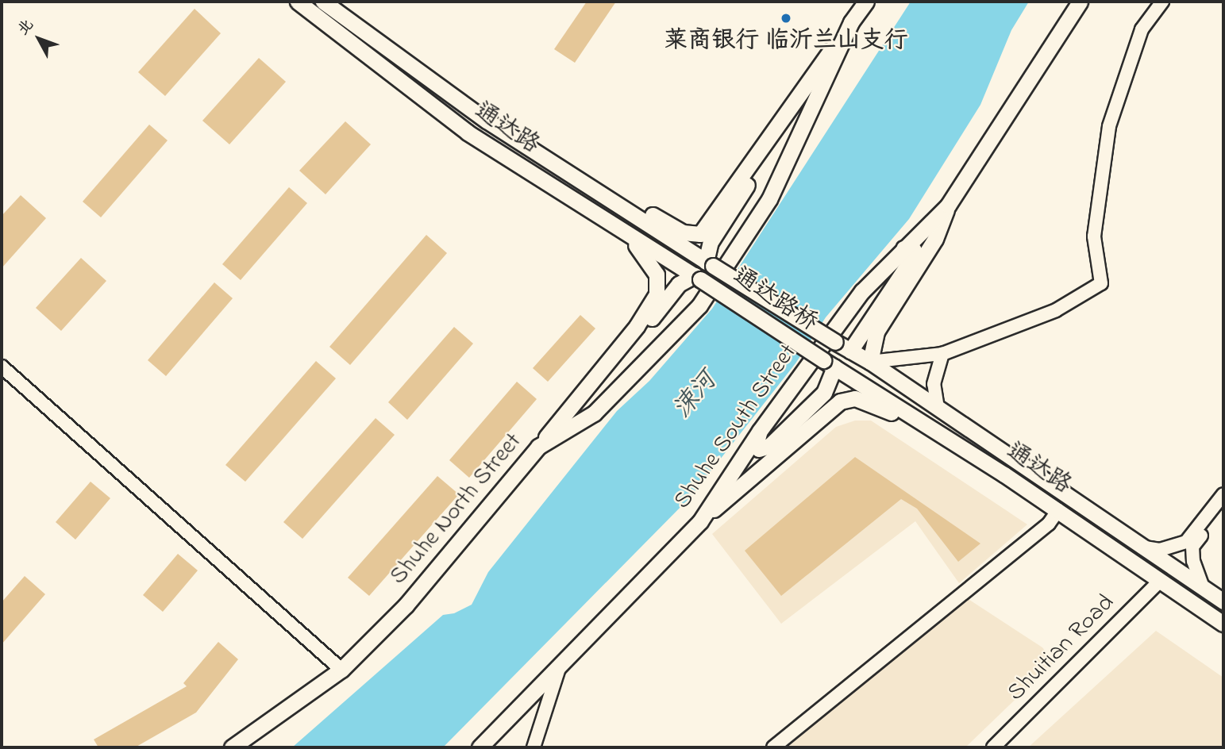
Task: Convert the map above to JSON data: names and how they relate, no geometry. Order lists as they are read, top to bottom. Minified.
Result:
{"streets":{"main road":["通达路","通达路桥","Shuhe South Street","Shuhe North Street"],"street":["Shuitian Road"]},"crossings":[["通达路","通达路桥"],["通达路","Shuitian Road"]],"water":["涑河"],"places":["莱商银行 临沂兰山支行"],"north":"top left"}
